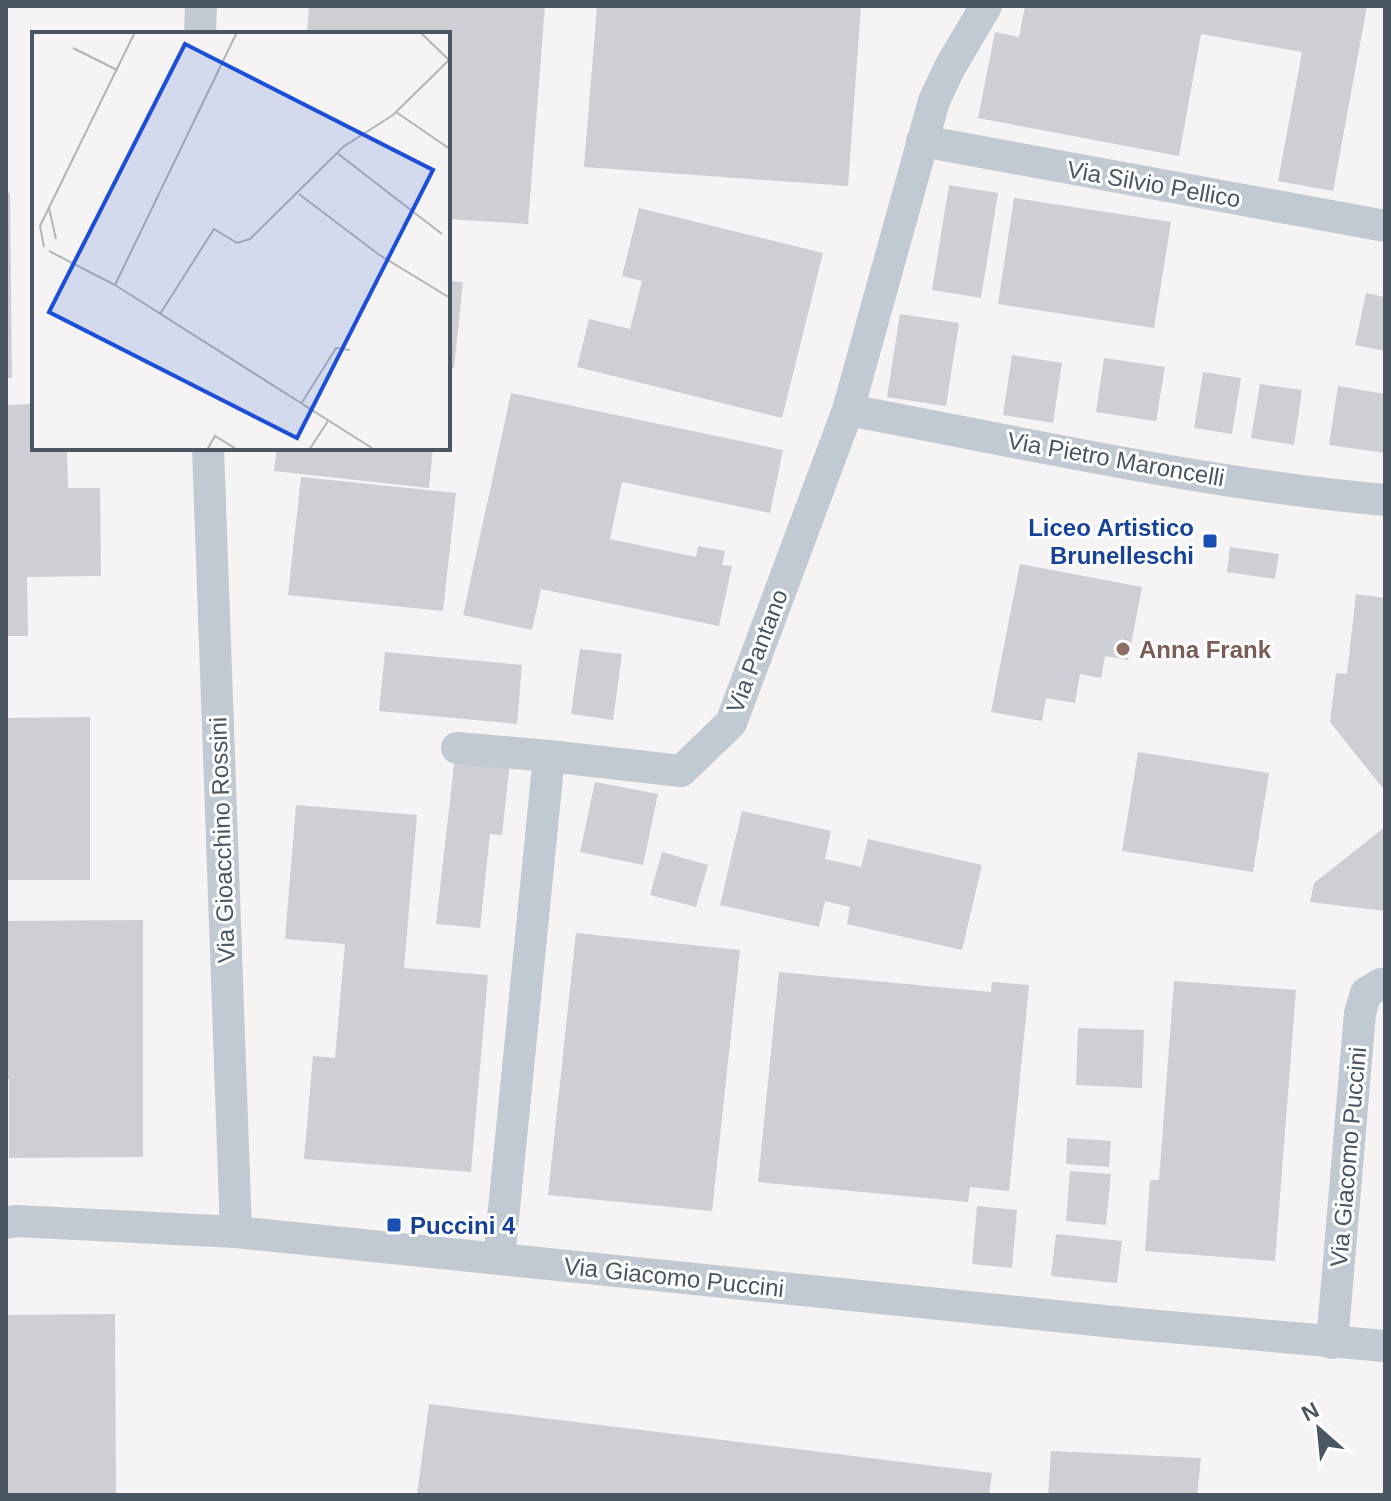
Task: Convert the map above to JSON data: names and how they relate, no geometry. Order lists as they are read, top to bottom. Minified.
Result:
{"streets":{"street":["Via Silvio Pellico","Via Pietro Maroncelli","Via Pantano","Via Gioacchino Rossini","Via Giacomo Puccini"]},"crossings":[["Via Silvio Pellico","Via Pantano"],["Via Pietro Maroncelli","Via Pantano"],["Via Gioacchino Rossini","Via Giacomo Puccini"]],"places":{"transit":["Liceo Artistico Brunelleschi","Puccini 4"],"other":["Anna Frank"]},"north":"top left"}
